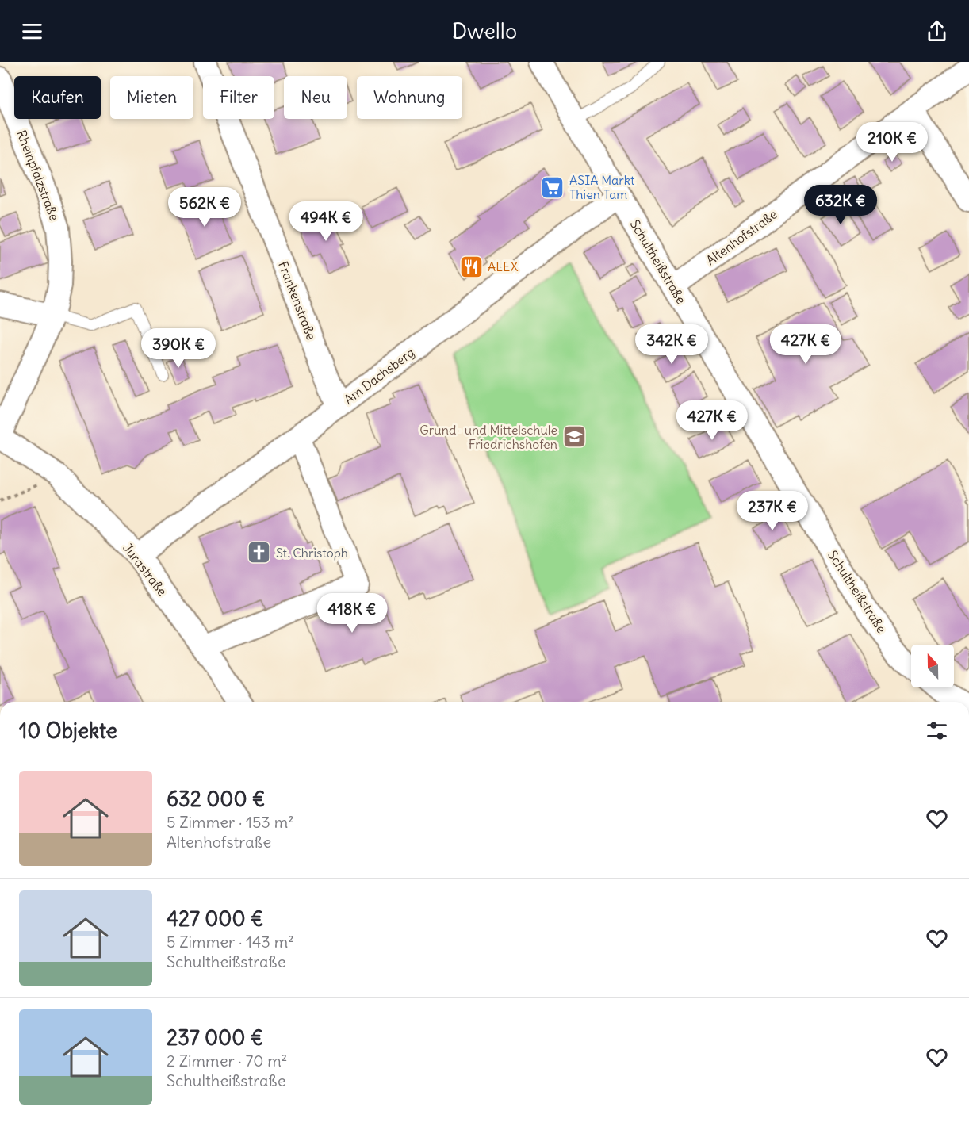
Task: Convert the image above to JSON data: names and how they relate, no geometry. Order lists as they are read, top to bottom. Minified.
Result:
{"streets":{"street":["Rheinpfalzstraße","Altenhofstraße","Schultheißstraße","Frankenstraße","Am Dachsberg","Jurastraße"]},"crossings":[["Rheinpfalzstraße","Jurastraße"],["Altenhofstraße","Schultheißstraße"],["Schultheißstraße","Am Dachsberg"],["Frankenstraße","Am Dachsberg"],["Am Dachsberg","Jurastraße"]],"places":{"supermarket":["ASIA Markt Thien Tam"],"restaurant":["ALEX"],"school or university":["Grund- und Mittelschule Friedrichshofen"],"church":["St. Christoph"]},"north":"top","page":{"header":"Dwello","chip":["Kaufen","Mieten","Filter","Neu","Wohnung"],"price":["210K €","632K €","562K €","494K €","342K €","427K €","390K €","427K €","237K €","418K €"],"heading":"10 Objekte","list":[{"name":"632 000 €","note":"5 Zimmer · 153 m² · Altenhofstraße"},{"name":"427 000 €","note":"5 Zimmer · 143 m² · Schultheißstraße"},{"name":"237 000 €","note":"2 Zimmer · 70 m² · Schultheißstraße"}]}}
